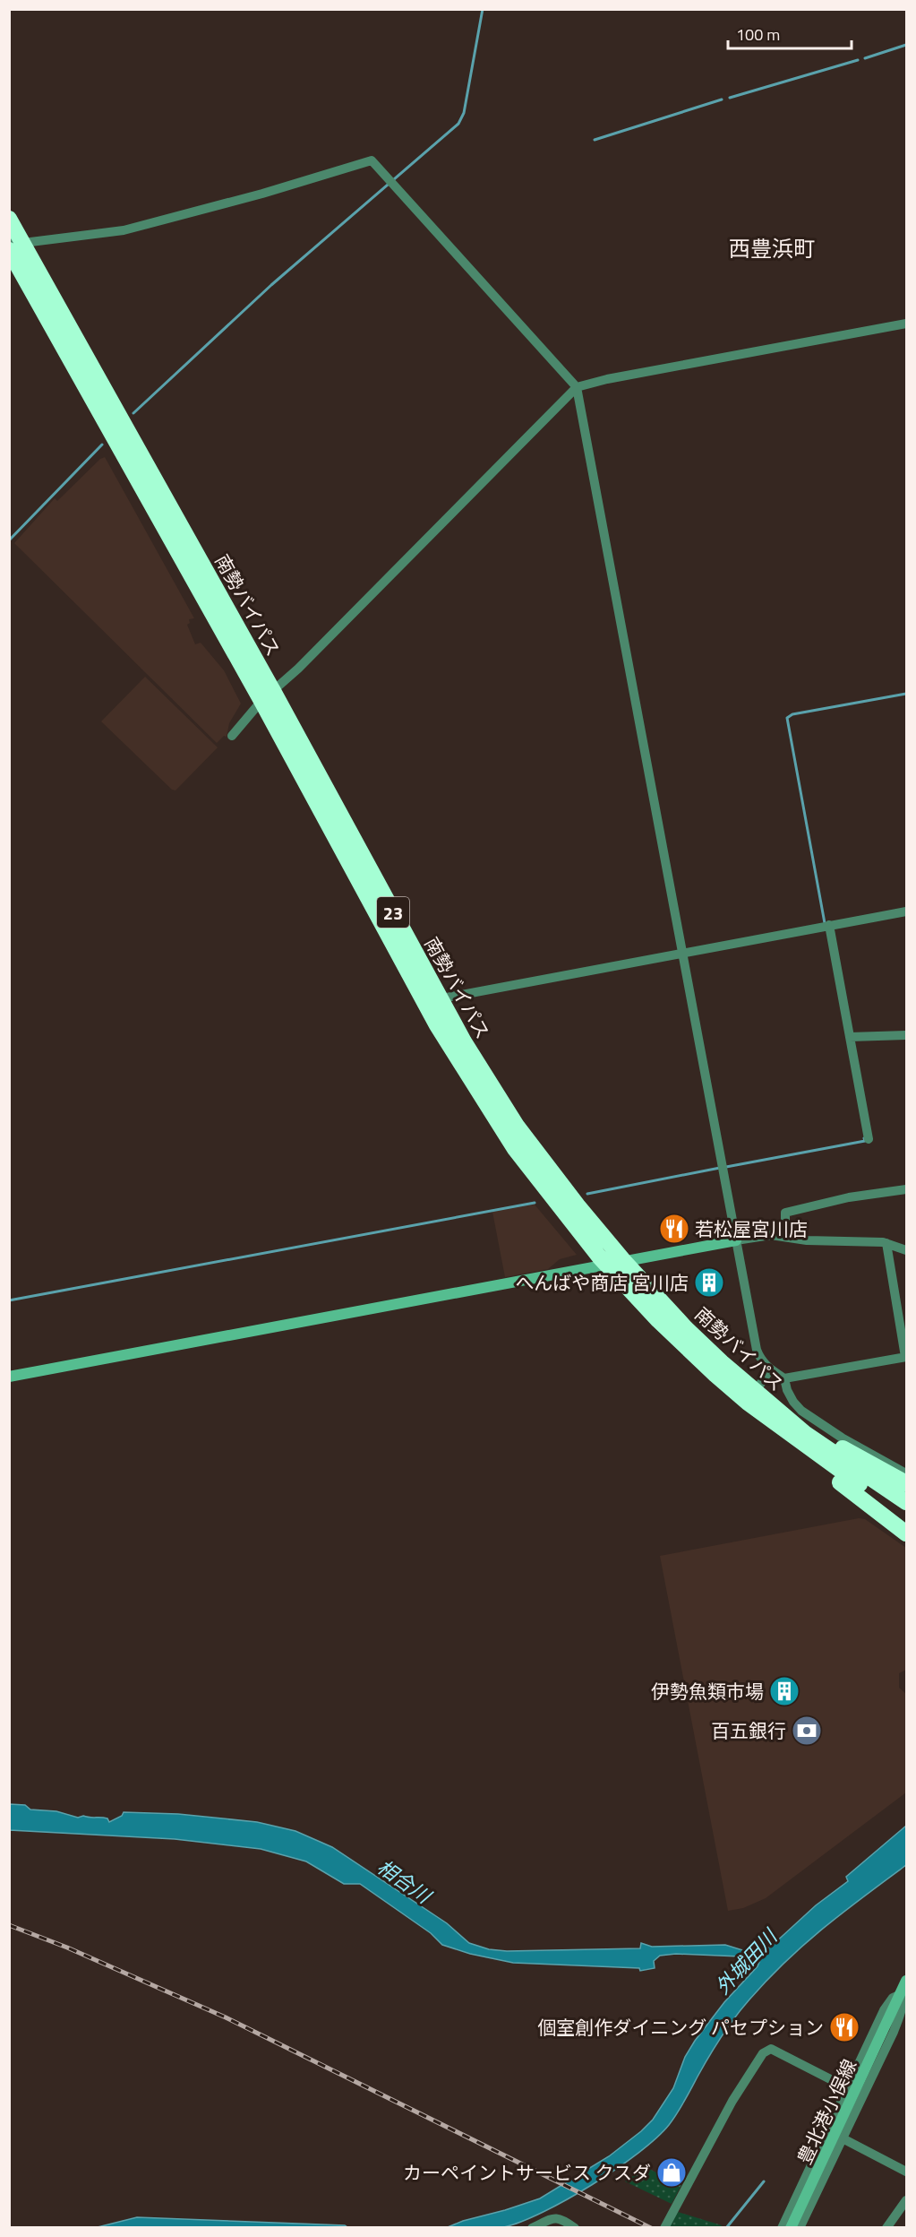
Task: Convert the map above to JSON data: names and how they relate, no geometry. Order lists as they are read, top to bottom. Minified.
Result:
{"streets":{"highway":["南勢バイパス","23"],"street":["豊北港小俣線"]},"districts":["西豊浜町"],"water":["相合川","外城田川"],"places":{"restaurant":["若松屋宮川店","個室創作ダイニング パセプション"],"building":["へんばや商店 宮川店","伊勢魚類市場"],"bank":["百五銀行"],"shop":["カーペイントサービス クスダ"]},"scale_bar":"100 m"}
